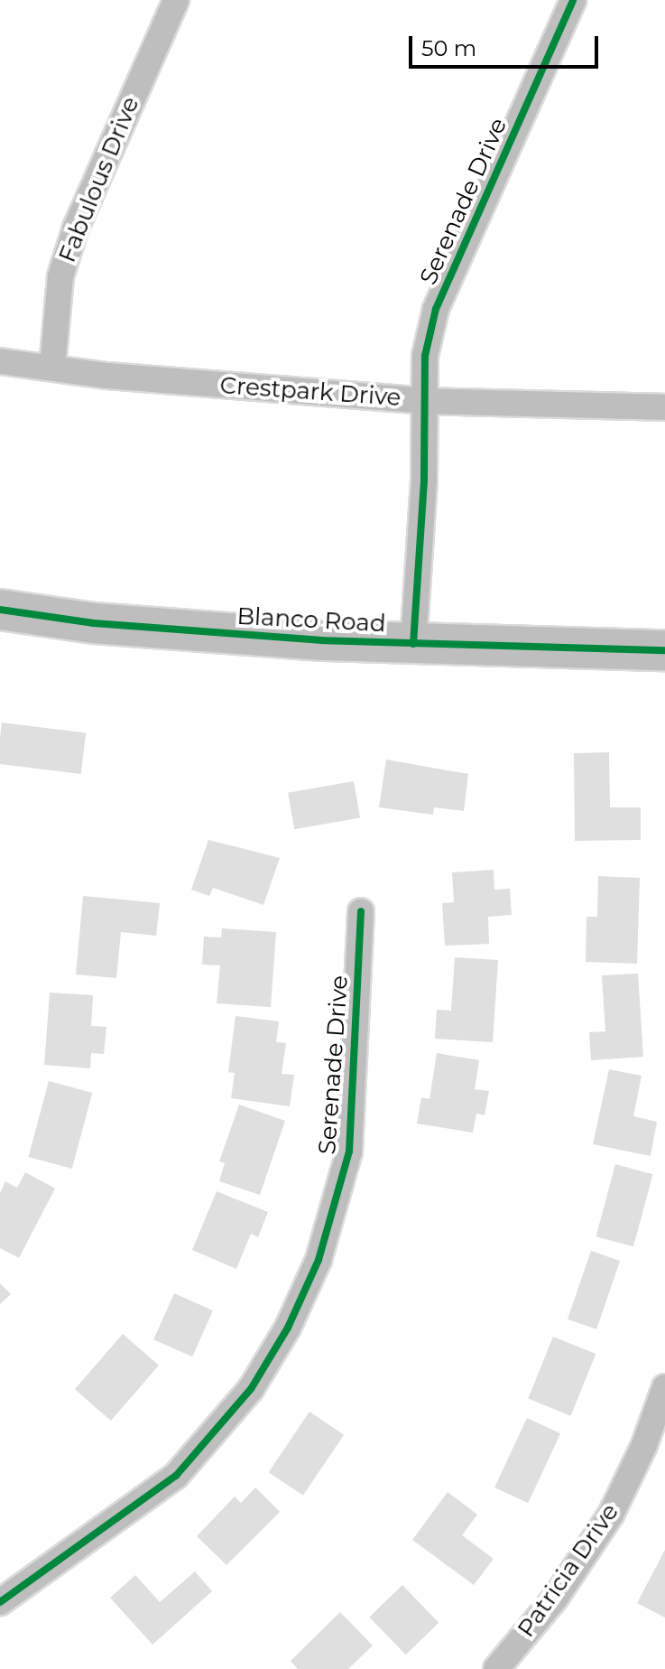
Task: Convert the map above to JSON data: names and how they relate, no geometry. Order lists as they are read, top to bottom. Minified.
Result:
{"streets":{"main road":["Blanco Road"],"street":["Fabulous Drive","Serenade Drive","Crestpark Drive","Patricia Drive"]},"crossings":[["Fabulous Drive","Crestpark Drive"],["Serenade Drive","Crestpark Drive"],["Serenade Drive","Blanco Road"]],"scale_bar":"50 m"}
